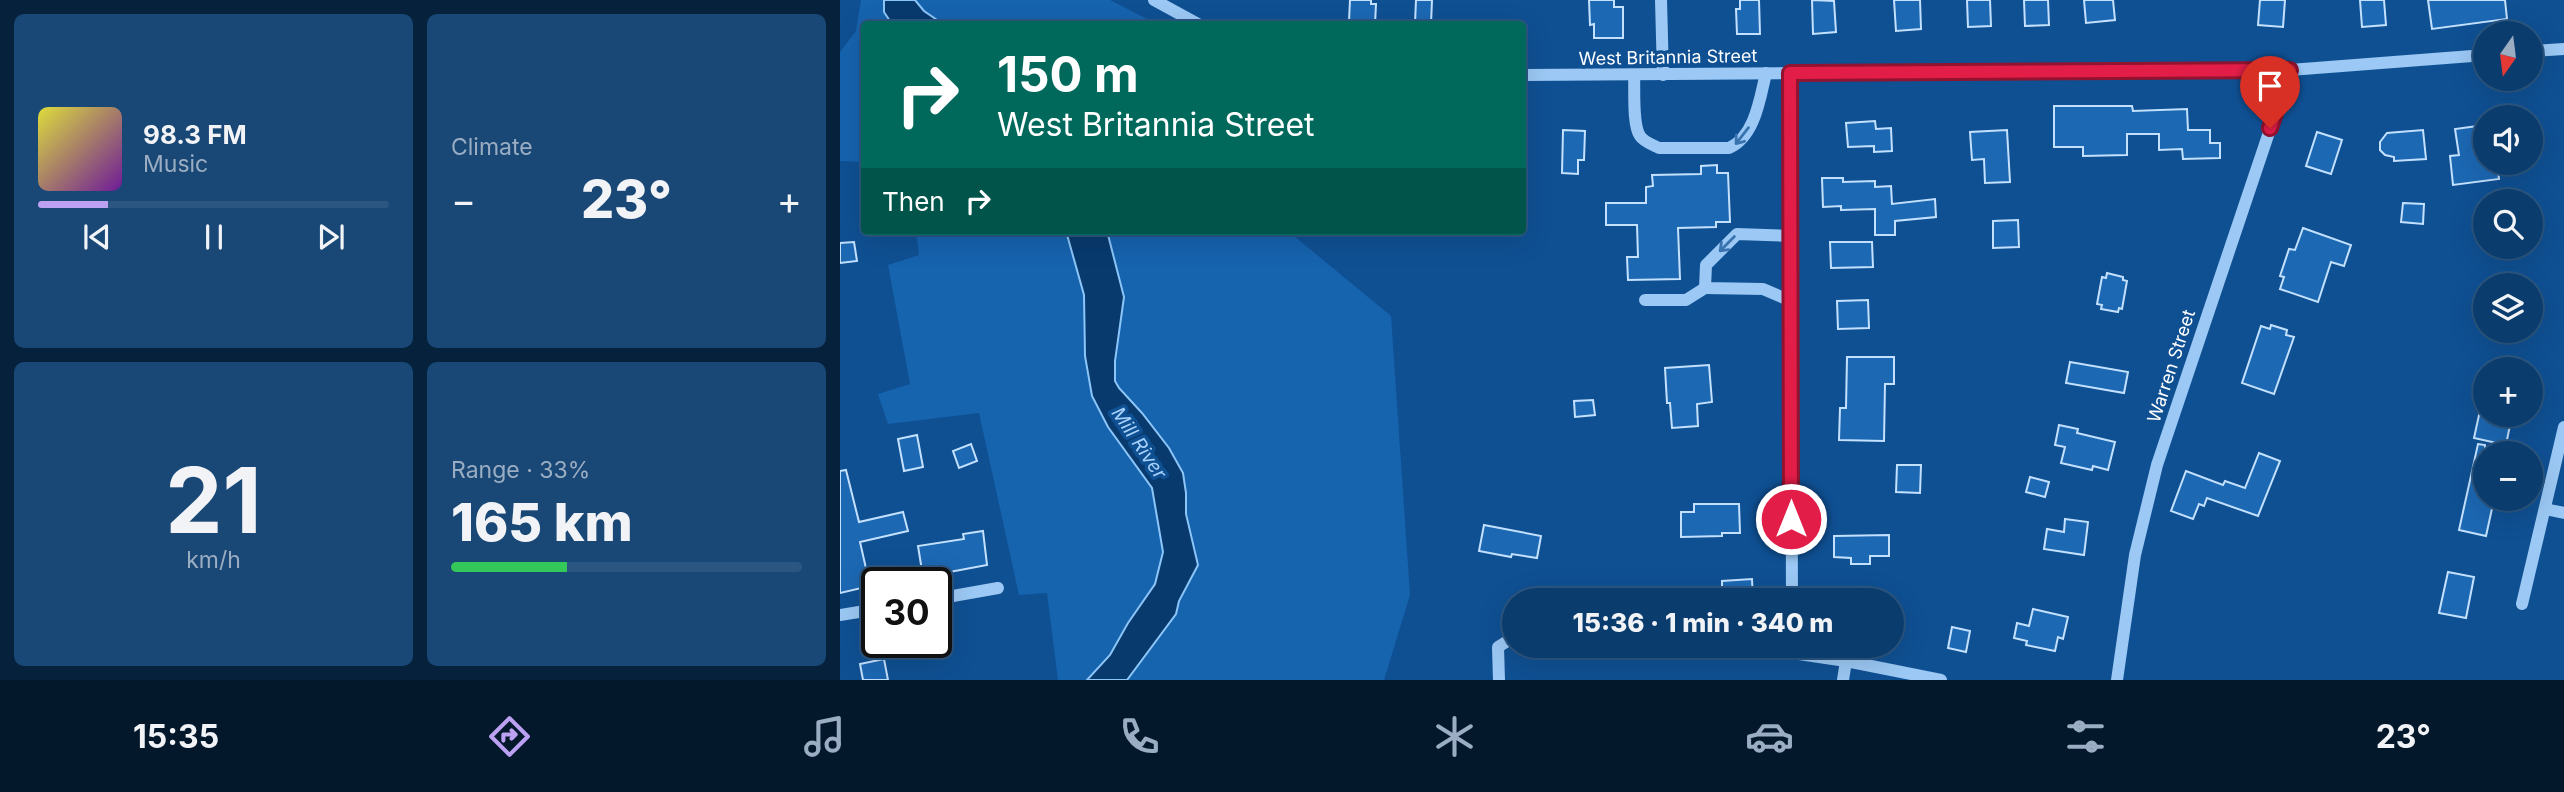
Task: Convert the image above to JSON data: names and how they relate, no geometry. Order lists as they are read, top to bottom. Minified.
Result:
{"streets":{"street":["West Britannia Street","Warren Street"]},"crossings":[["West Britannia Street","Warren Street"]],"water":["Mill River"],"north":"bottom","page":{"tile":["Climate",["21","km/h"],["Range · 33%","165 km"]],"map_buttons":["+","−"],"turn":["150 m","West Britannia Street"],"song":["98.3 FM","Music"],"then":"Then","heat":["−","23°","+"],"limit":"30","trip":"15:36 · 1 min · 340 m","tabs":["15:35","23°"]}}
